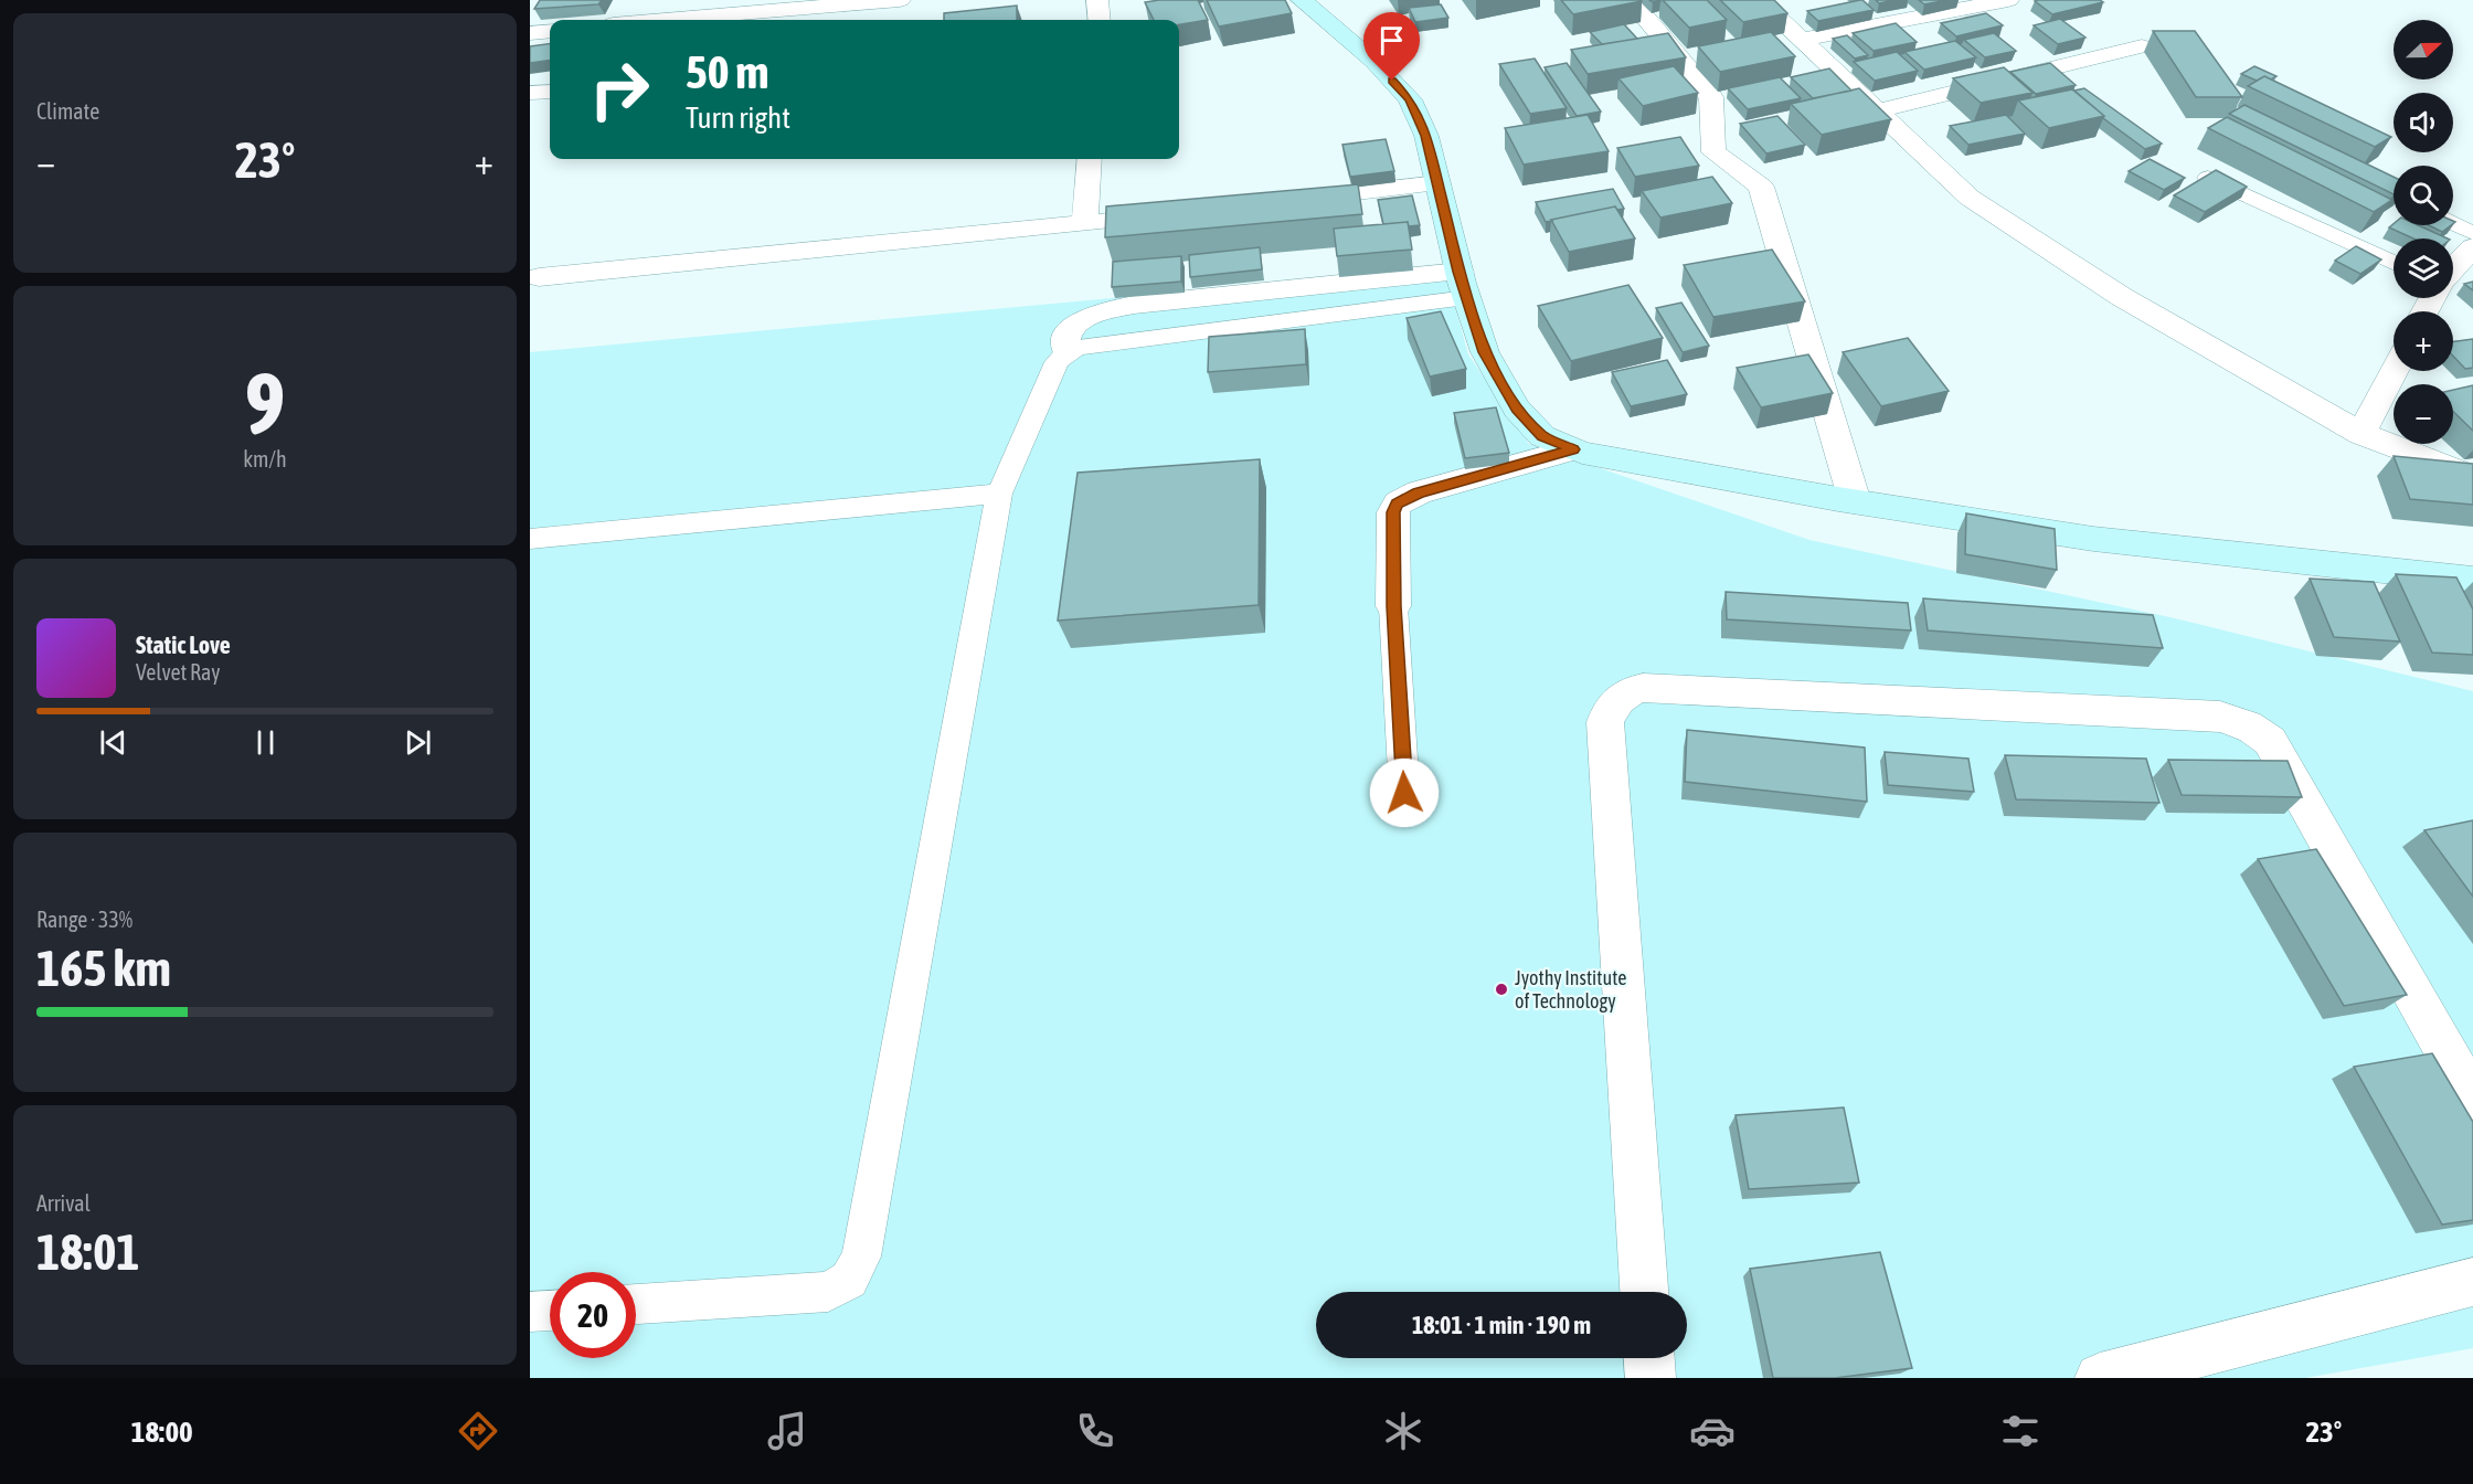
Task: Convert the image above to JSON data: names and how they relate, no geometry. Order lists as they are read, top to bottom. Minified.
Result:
{"places":["Jyothy Institute of Technology"],"north":"right","page":{"tile":["Climate",["9","km/h"],["Range · 33%","165 km"],["Arrival","18:01"]],"map_buttons":["+","−"],"turn":["50 m","Turn right"],"heat":["−","23°","+"],"song":["Static Love","Velvet Ray"],"limit":"20","trip":"18:01 · 1 min · 190 m","tabs":["18:00","23°"]}}
